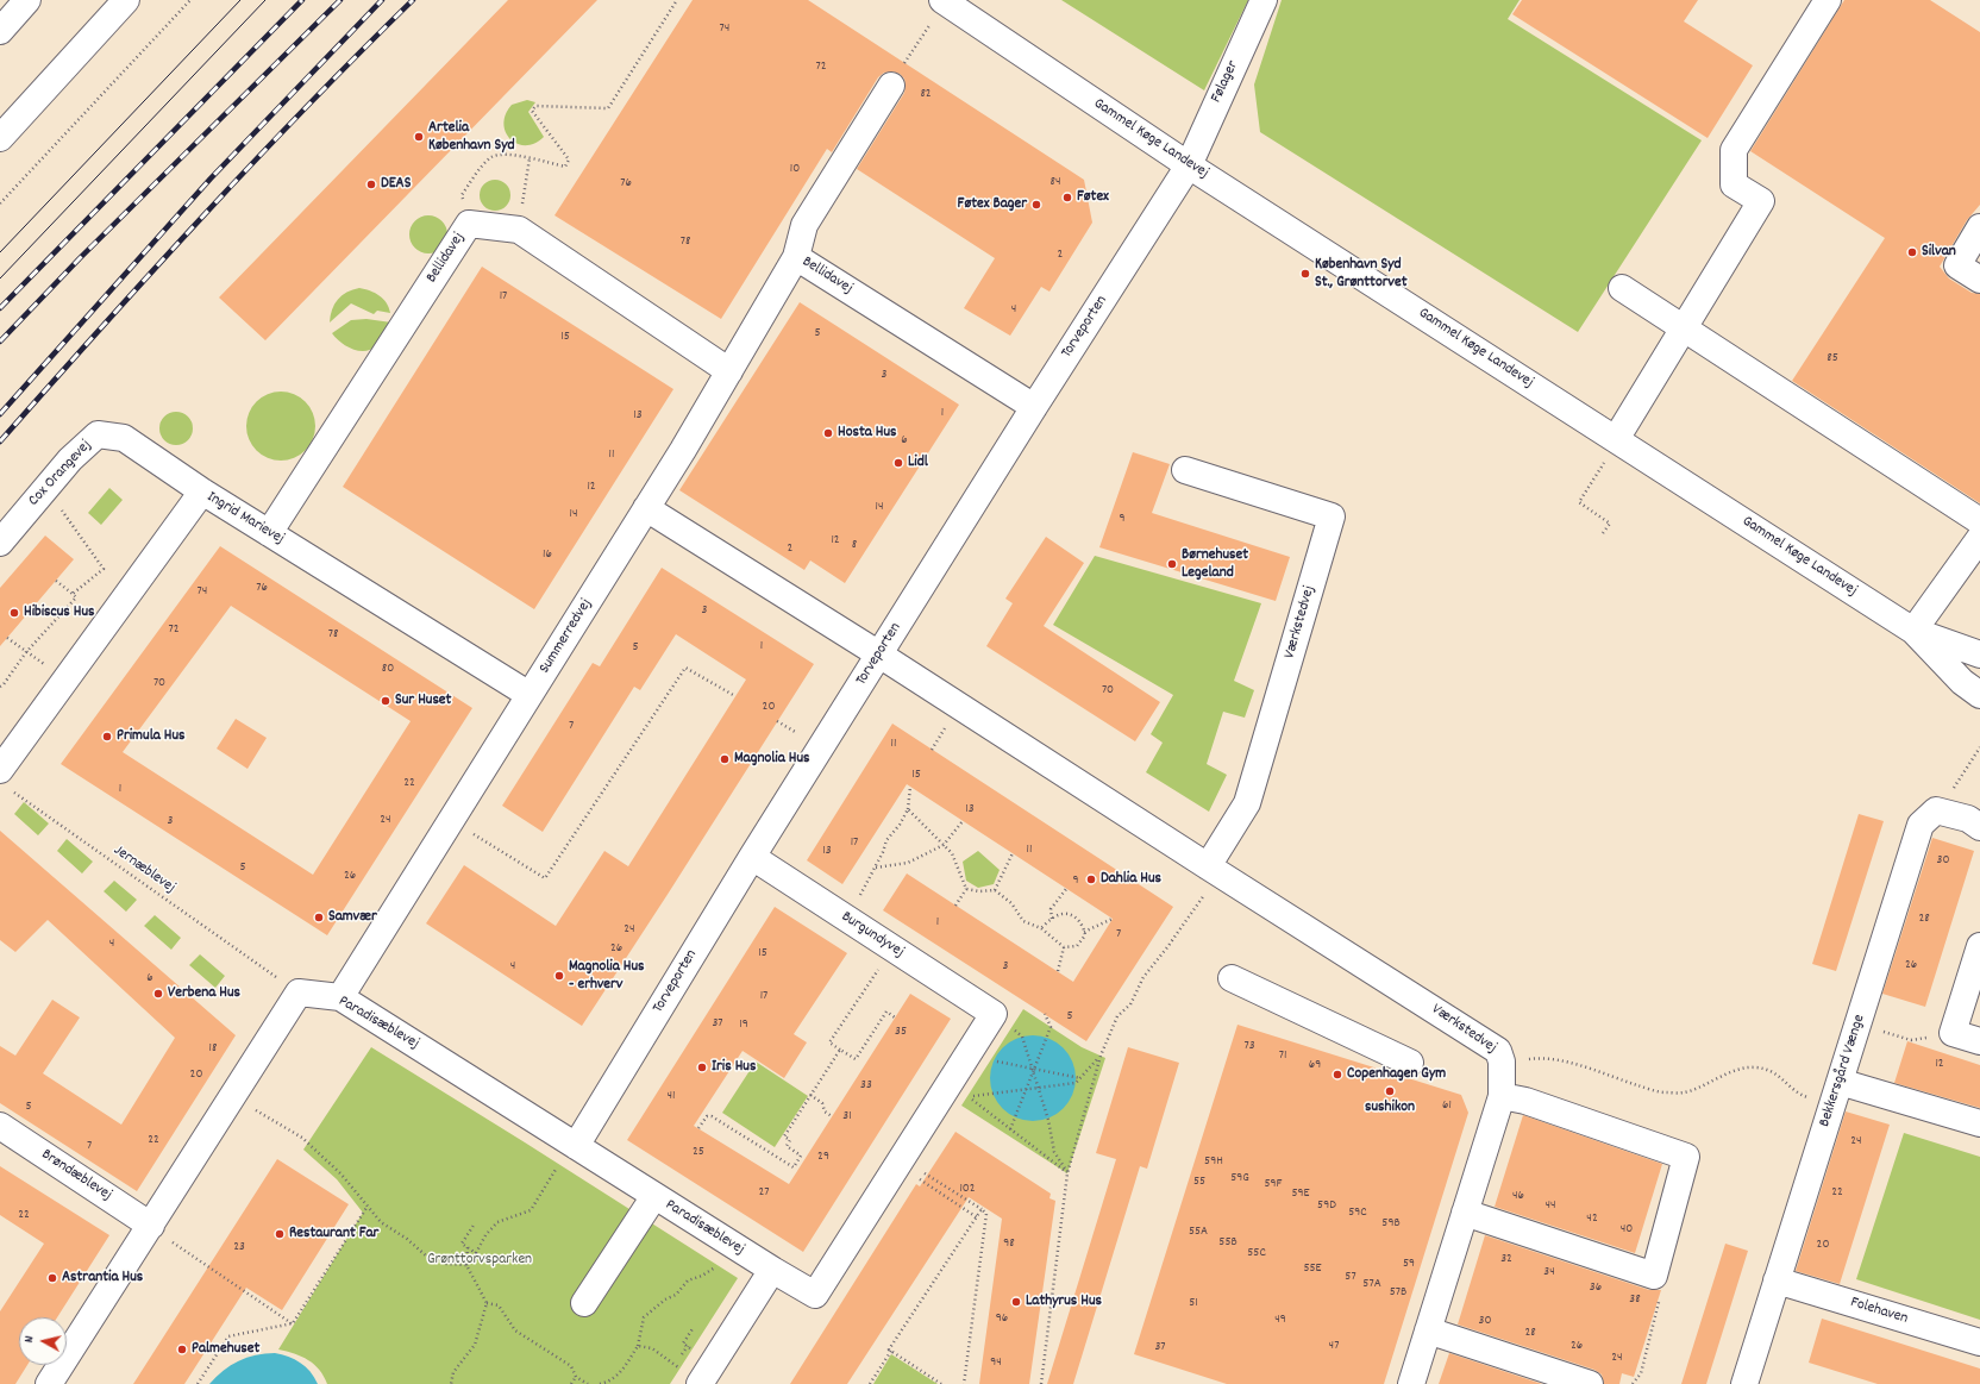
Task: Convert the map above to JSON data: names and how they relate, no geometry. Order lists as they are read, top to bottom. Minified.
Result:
{"streets":{"street":["Følager","Gammel Køge Landevej","Bellidavej","Torveporten","Cox Orangevej","Ingrid Marievej","Værkstedvej","Summerredvej","Burgundyvej","Paradisæblevej","Bekkersgård Vænge","Brøndæblevej","Folehaven"],"path":["Jernæblevej"]},"crossings":[["Følager","Gammel Køge Landevej"],["Følager","Torveporten"],["Gammel Køge Landevej","Torveporten"],["Bellidavej","Torveporten"],["Bellidavej","Ingrid Marievej"],["Bellidavej","Summerredvej"],["Torveporten","Værkstedvej"],["Torveporten","Burgundyvej"],["Torveporten","Paradisæblevej"],["Cox Orangevej","Ingrid Marievej"],["Ingrid Marievej","Summerredvej"],["Ingrid Marievej","Jernæblevej"],["Summerredvej","Paradisæblevej"],["Burgundyvej","Paradisæblevej"],["Paradisæblevej","Brøndæblevej"],["Bekkersgård Vænge","Folehaven"]],"parks":["Grønttorvsparken"],"places":["Artelia København Syd","DEAS","Føtex","Føtex Bager","Silvan","København Syd St., Grønttorvet","Hosta Hus","Lidl","Børnehuset Legeland","Hibiscus Hus","Sur Huset","Primula Hus","Magnolia Hus","Dahlia Hus","Samvær","Magnolia Hus - erhverv","Verbena Hus","Iris Hus","Copenhagen Gym","sushikon","Restaurant Far","Astrantia Hus","Lathyrus Hus","Palmehuset"],"house_numbers":["74","72","82","10","84","76","78","2","17","4","5","15","85","3","1","13","6","11","12","14","14","9","12","8","2","16","76","74","3","72","78","1","5","80","70","70","20","7","11","15","22","1","13","24","3","17","11","13","30","5","26","9","28","1","24","7","4","26","15","26","4","3","6","17","5","37","19","35","73","18","71","12","69","20","33","41","61","5","31","22","24","7","25","29","59H","59G","55","59F","102","27","22","59E","46","59D","44","59C","22","42","59B","40","55A","55B","98","20","23","55C","32","59","55E","34","57","57A","36","57B","38","51","96","49","30","28","47","26","37","24","94"],"north":"left"}
